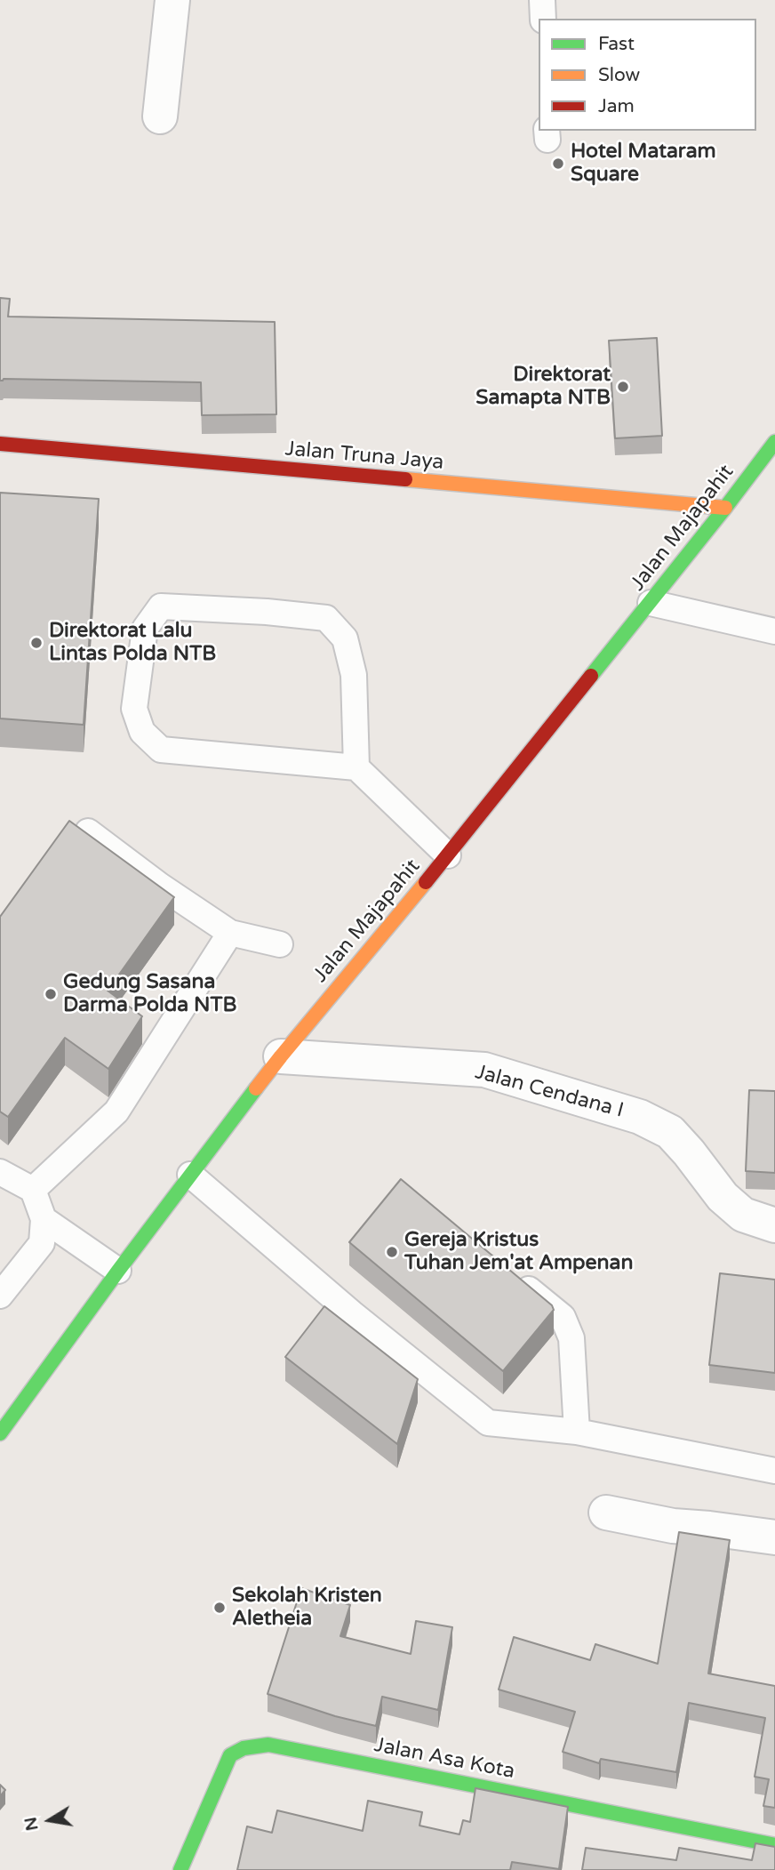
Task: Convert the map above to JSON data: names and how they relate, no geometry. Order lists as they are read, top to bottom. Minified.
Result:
{"streets":{"street":["Jalan Truna Jaya","Jalan Majapahit","Jalan Cendana I","Jalan Asa Kota"]},"crossings":[["Jalan Truna Jaya","Jalan Majapahit"],["Jalan Majapahit","Jalan Cendana I"]],"places":["Hotel Mataram Square","Direktorat Samapta NTB","Direktorat Lalu Lintas Polda NTB","Gedung Sasana Darma Polda NTB","Gereja Kristus Tuhan Jem'at Ampenan","Sekolah Kristen Aletheia"],"legend":["Fast","Slow","Jam"],"north":"left"}
